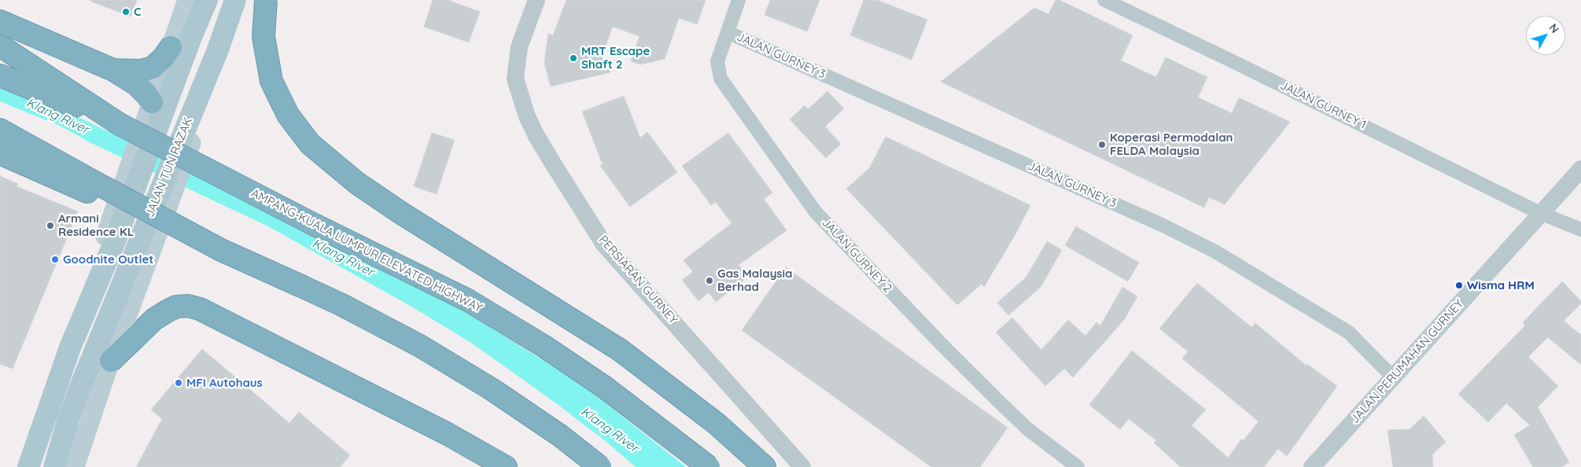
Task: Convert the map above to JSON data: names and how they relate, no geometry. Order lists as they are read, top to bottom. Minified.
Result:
{"streets":{"highway":["AMPANG-KUALA LUMPUR ELEVATED HIGHWAY"],"main road":["JALAN TUN RAZAK"],"street":["JALAN GURNEY 3","JALAN GURNEY 1","JALAN GURNEY 2","PERSIARAN GURNEY","JALAN PERUMAHAN GURNEY"]},"crossings":[["JALAN GURNEY 3","JALAN GURNEY 2"],["JALAN GURNEY 3","JALAN PERUMAHAN GURNEY"],["JALAN GURNEY 1","JALAN PERUMAHAN GURNEY"]],"water":["Klang River"],"places":["C","MRT Escape Shaft 2","Koperasi Permodalan FELDA Malaysia","Armani Residence KL","Goodnite Outlet","Gas Malaysia Berhad","Wisma HRM","MFI Autohaus"],"north":"top right"}
